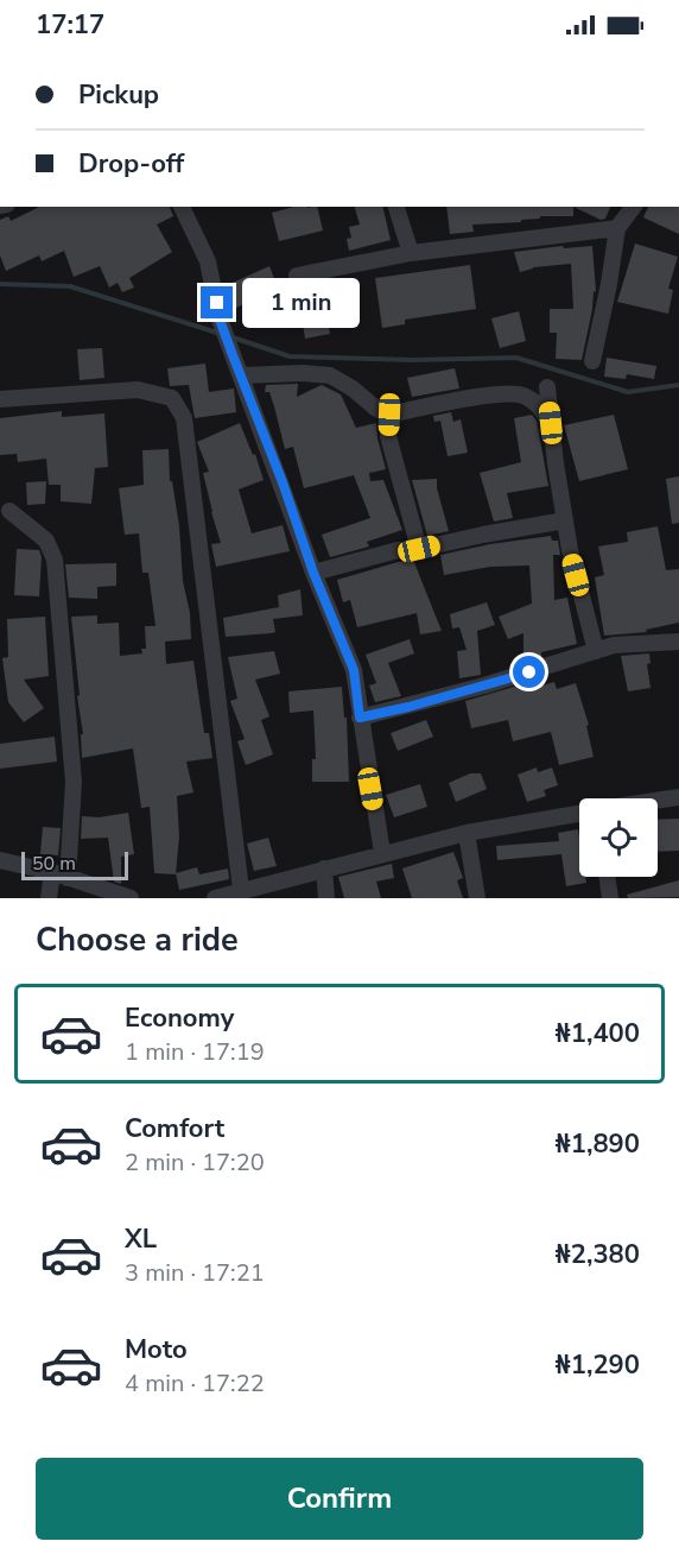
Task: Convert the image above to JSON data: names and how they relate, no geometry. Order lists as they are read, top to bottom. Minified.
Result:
{"scale_bar":"50 m","page":{"status":"17:17","banner":["Pickup","Drop-off"],"bubble":"1 min","scale":"50 m","heading":"Choose a ride","list":[{"name":"Economy","note":"1 min · 17:19","value":"₦1,400"},{"name":"Comfort","note":"2 min · 17:20","value":"₦1,890"},{"name":"XL","note":"3 min · 17:21","value":"₦2,380"},{"name":"Moto","note":"4 min · 17:22","value":"₦1,290"}],"buttons":"Confirm"}}
